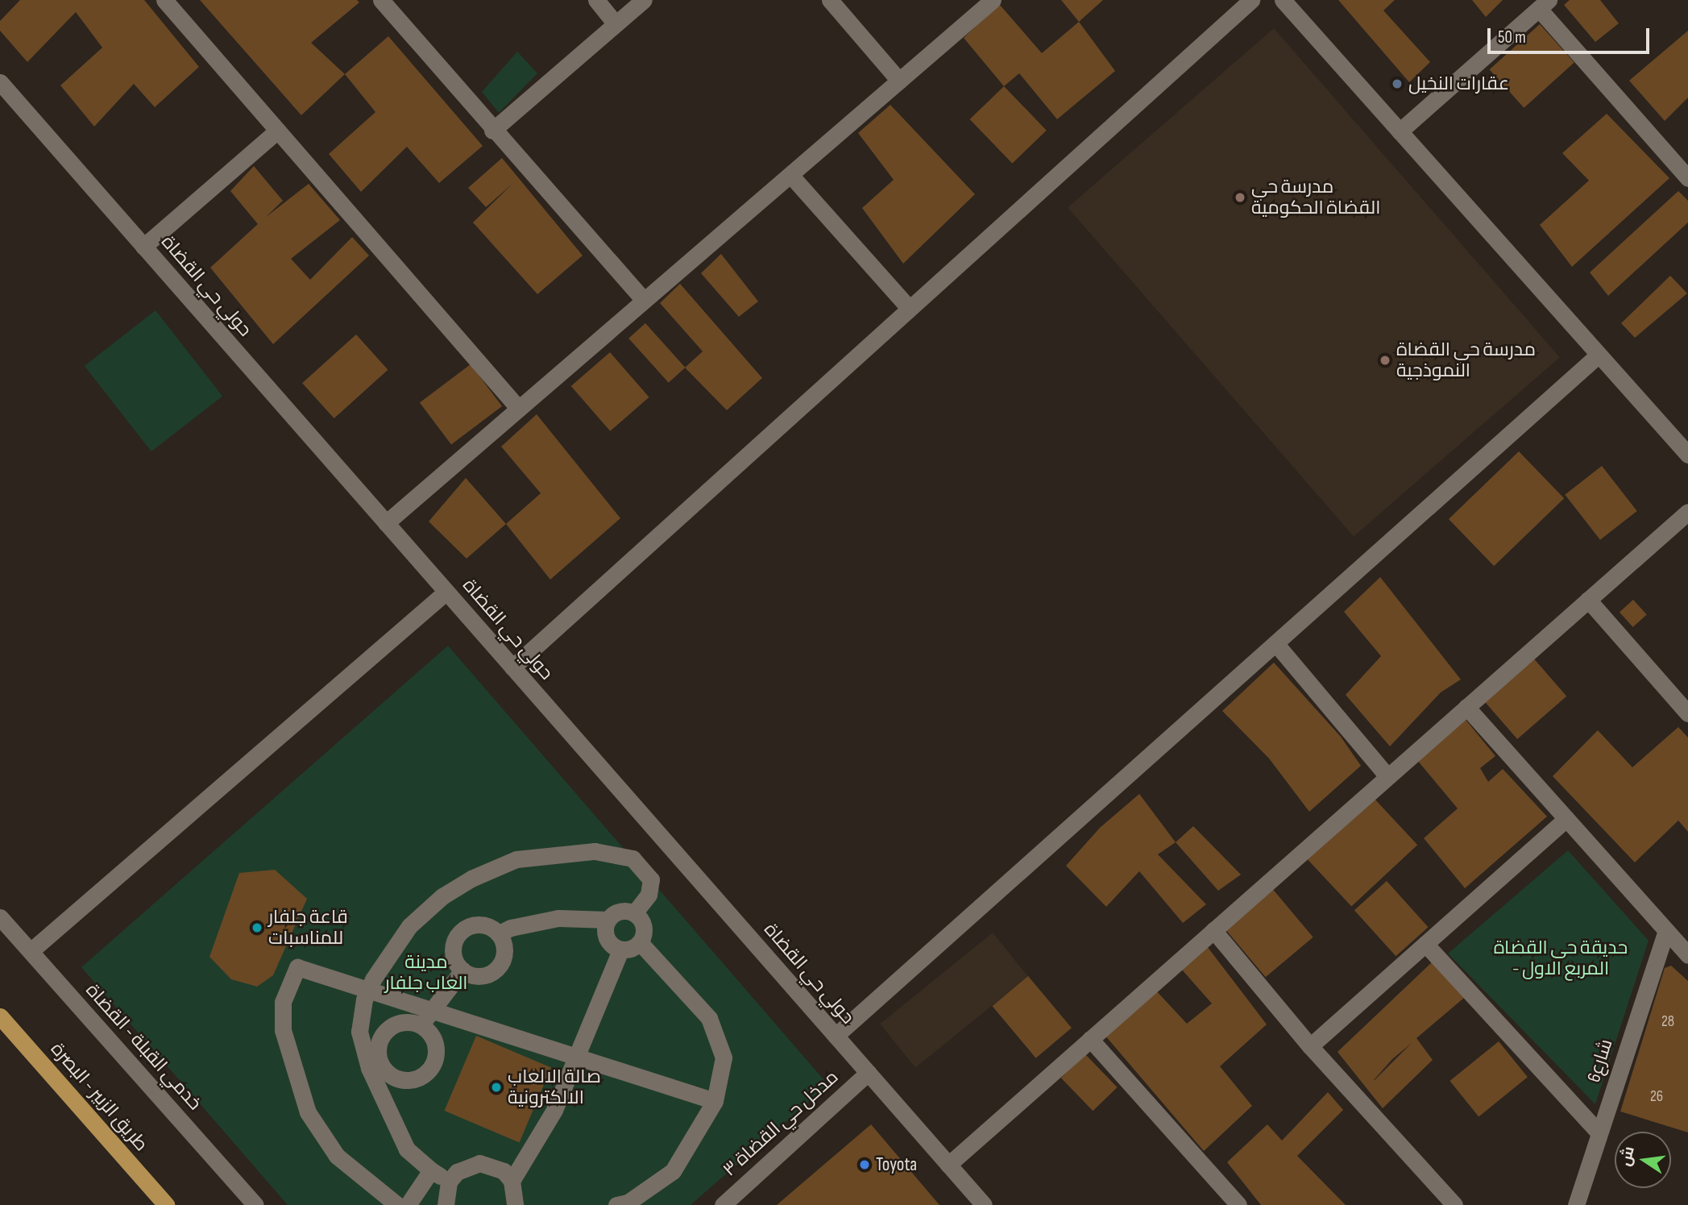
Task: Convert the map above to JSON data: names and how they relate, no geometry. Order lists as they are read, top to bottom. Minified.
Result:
{"streets":{"highway":["طريق الزبير - البصرة"],"street":["حولي حي القضاة","خدمي القبلة - القضاة","شارع6","مدخل حي القضاة ٣"]},"crossings":[["حولي حي القضاة","مدخل حي القضاة ٣"]],"parks":["حديقة حي القضاة - المربع الاول","مدينة العاب جلفار"],"places":["عقارات النخيل","مدرسة حي القضاة الحكومية","مدرسة حي القضاة النموذجية","قاعة جلفار للمناسبات","صالة الالعاب الالكترونية","Toyota"],"house_numbers":["28","26"],"scale_bar":"50 m","north":"left"}
